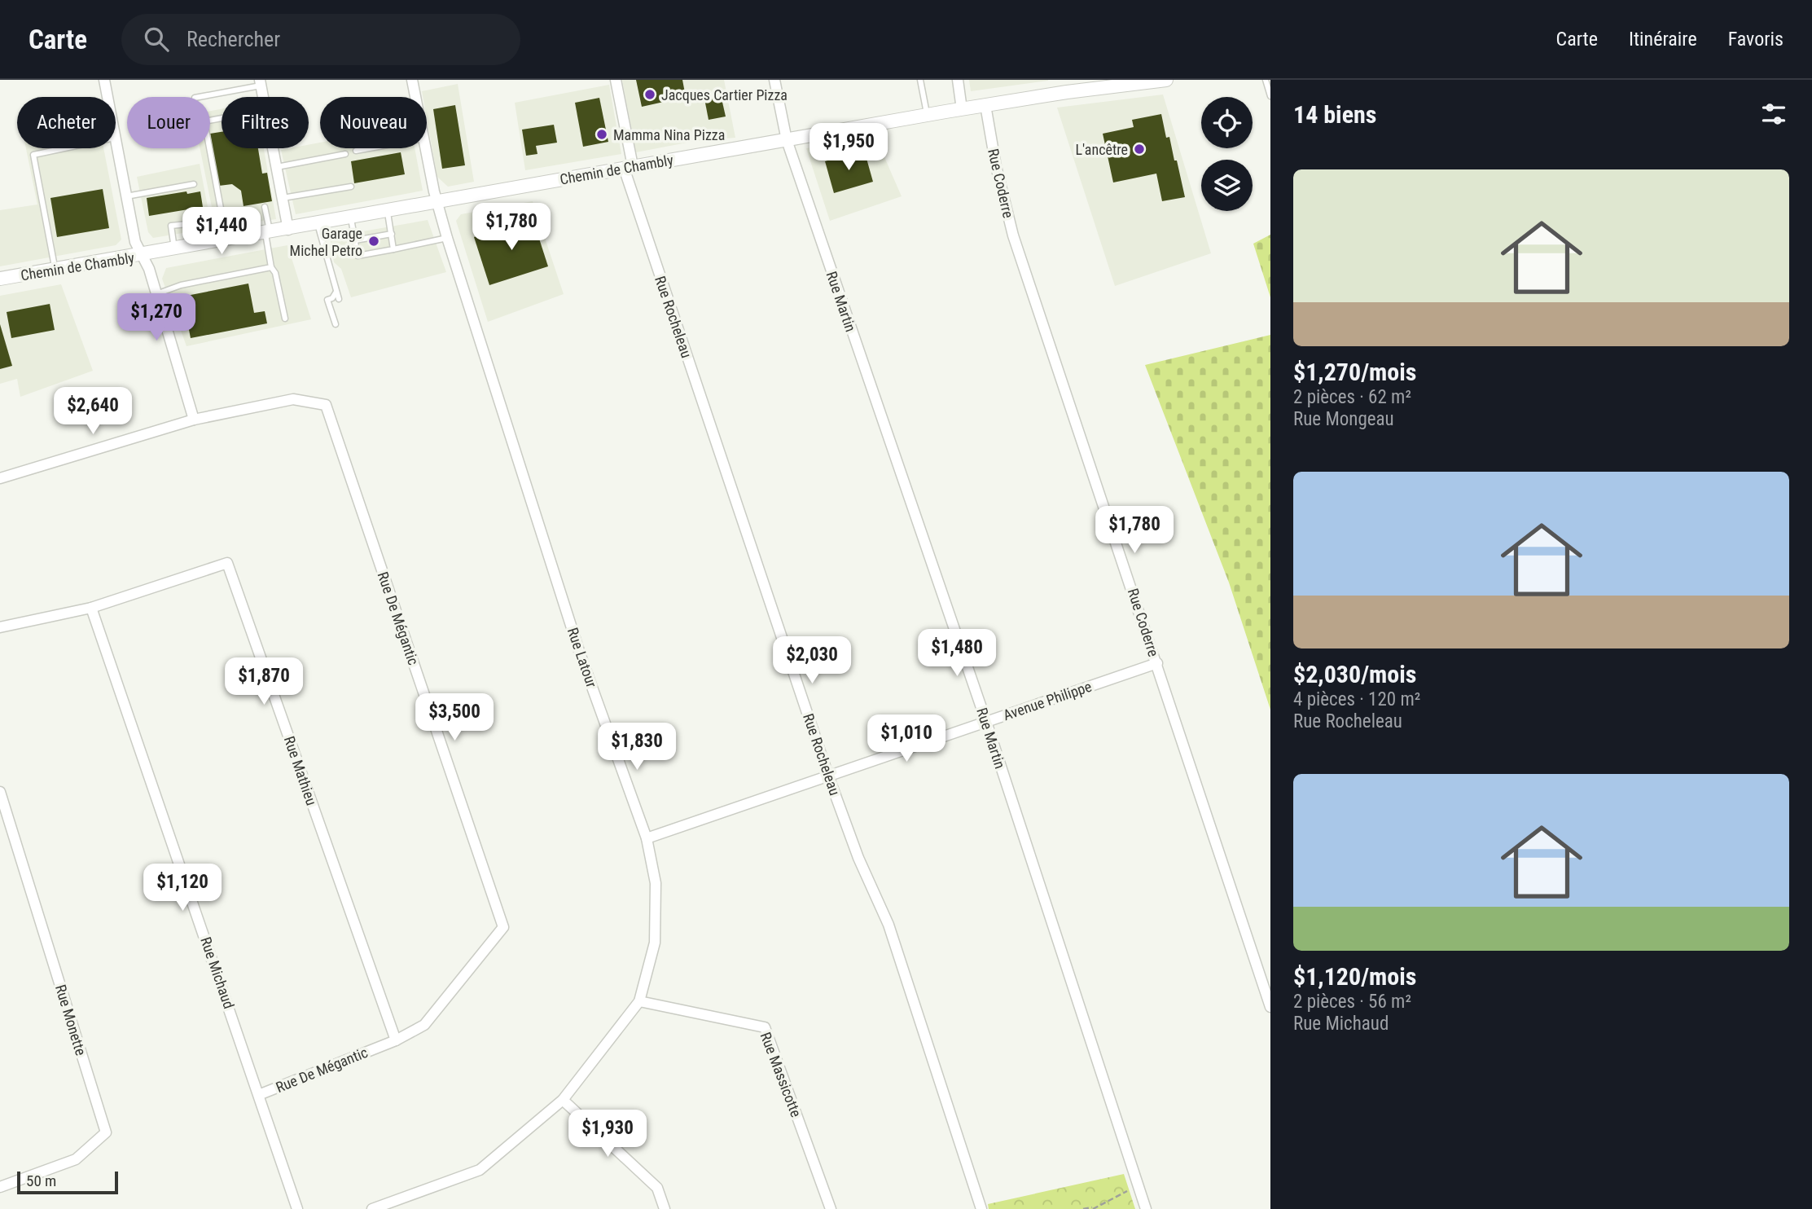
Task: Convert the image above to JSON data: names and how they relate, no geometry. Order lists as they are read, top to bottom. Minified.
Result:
{"streets":{"street":["Chemin de Chambly","Rue Coderre","Rue Martin","Rue Rocheleau","Rue De Mégantic","Rue Latour","Avenue Philippe","Rue Mathieu","Rue Michaud","Rue Monette","Rue Massicotte"]},"crossings":[["Chemin de Chambly","Rue Coderre"],["Chemin de Chambly","Rue Martin"],["Chemin de Chambly","Rue Rocheleau"],["Chemin de Chambly","Rue Latour"],["Rue Coderre","Avenue Philippe"],["Rue Martin","Avenue Philippe"],["Rue Rocheleau","Avenue Philippe"],["Rue De Mégantic","Rue Mathieu"],["Rue De Mégantic","Rue Michaud"],["Rue Latour","Avenue Philippe"],["Rue Latour","Rue Massicotte"],["Rue Mathieu","Rue Michaud"]],"places":["Jacques Cartier Pizza","Mamma Nina Pizza","L'ancêtre","Garage Michel Petro"],"scale_bar":"50 m","page":{"header":"Carte","search":"Rechercher","nav":["Carte","Itinéraire","Favoris"],"heading":"14 biens","chip":["Acheter","Louer","Filtres","Nouveau"],"price":["$1,950","$1,780","$1,440","$1,270","$2,640","$1,780","$1,480","$2,030","$1,870","$3,500","$1,010","$1,830","$1,120","$1,930"],"list":[{"name":"$1,270/mois","note":"2 pièces · 62 m² · Rue Mongeau"},{"name":"$2,030/mois","note":"4 pièces · 120 m² · Rue Rocheleau"},{"name":"$1,120/mois","note":"2 pièces · 56 m² · Rue Michaud"}],"scale":"50 m"}}
